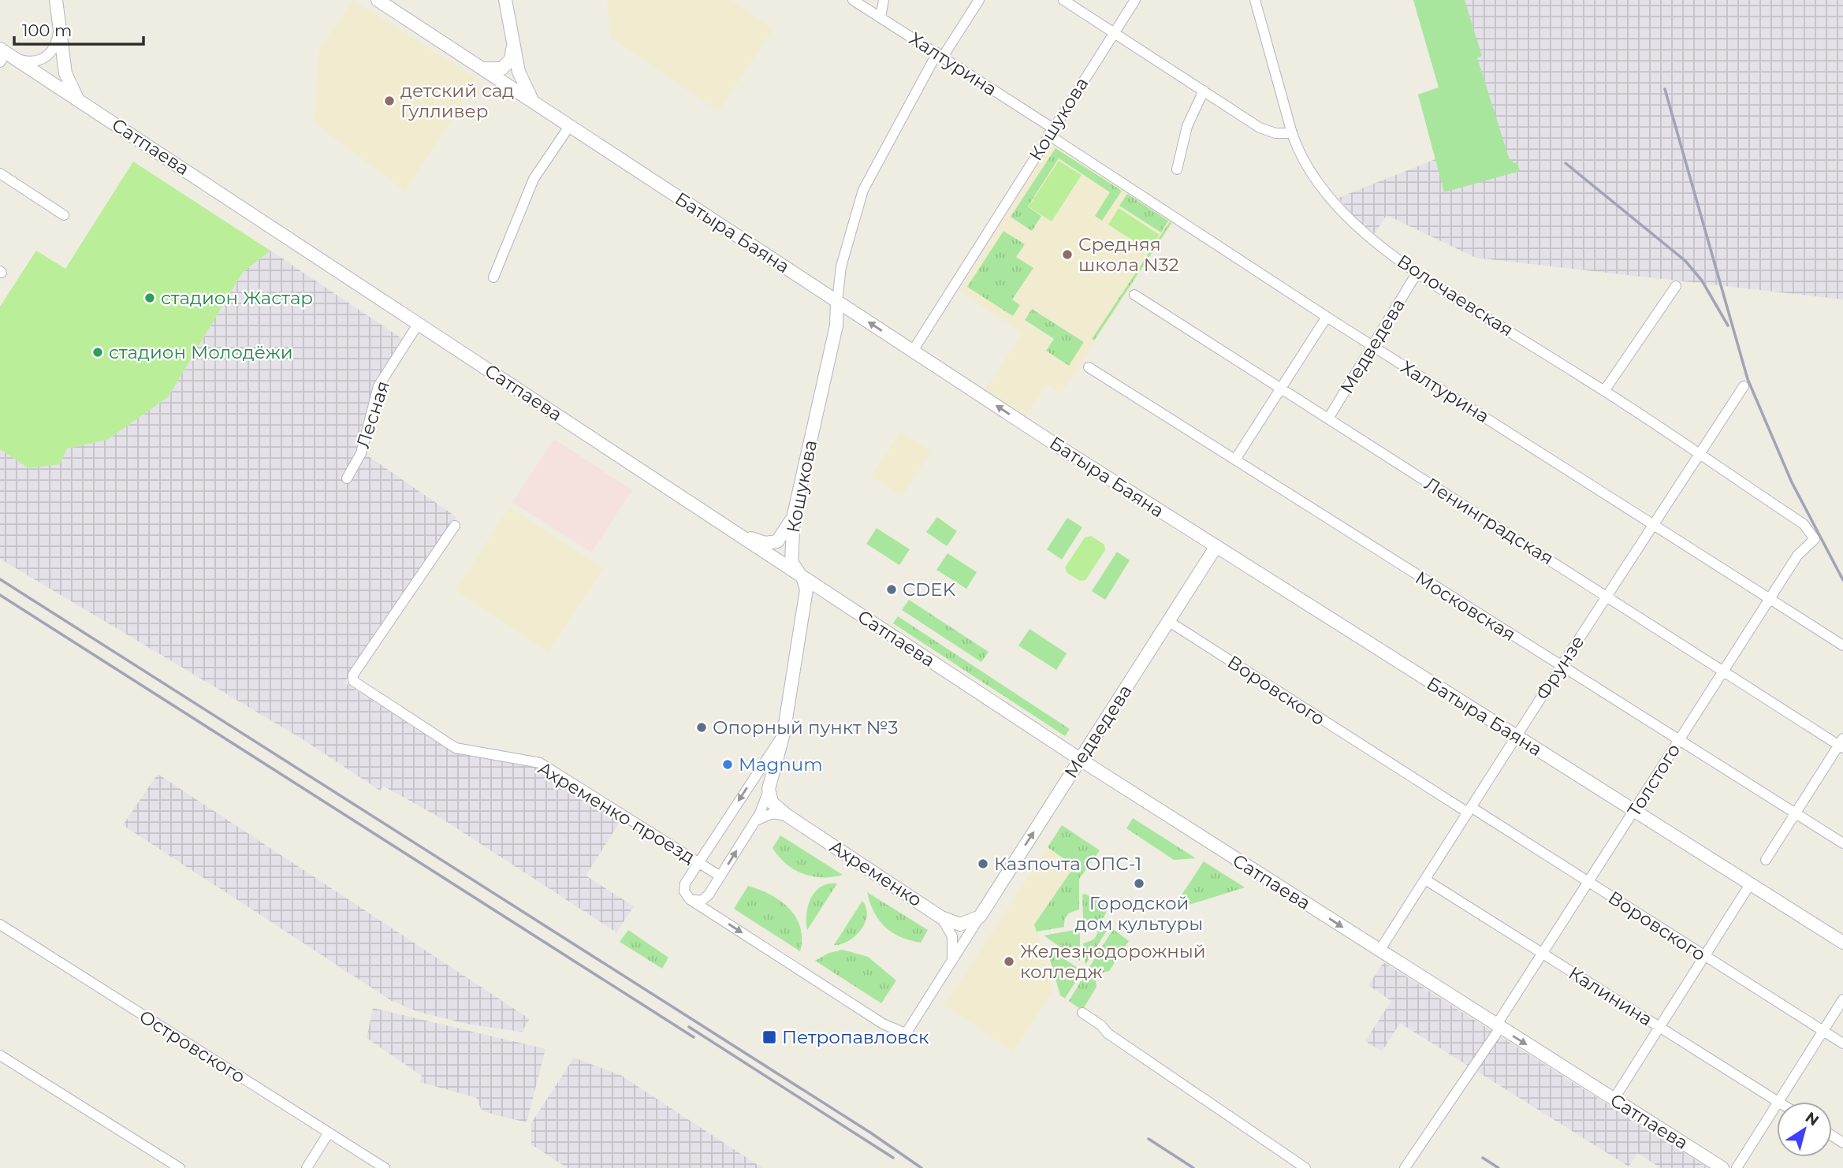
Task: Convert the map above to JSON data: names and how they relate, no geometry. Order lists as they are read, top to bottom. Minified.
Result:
{"streets":{"street":["Халтурина","Кошукова","Сатпаева","Батыра Баяна","Волочаевская","Медведева","Лесная","Ленинградская","Московская","Фрунзе","Воровского","Толстого","Ахременко проезд","Ахременко","Калинина","Островского"]},"crossings":[["Халтурина","Кошукова"],["Халтурина","Медведева"],["Халтурина","Фрунзе"],["Халтурина","Толстого"],["Кошукова","Сатпаева"],["Кошукова","Батыра Баяна"],["Кошукова","Ахременко проезд"],["Кошукова","Ахременко"],["Сатпаева","Медведева"],["Сатпаева","Лесная"],["Сатпаева","Фрунзе"],["Сатпаева","Толстого"],["Батыра Баяна","Медведева"],["Батыра Баяна","Фрунзе"],["Батыра Баяна","Толстого"],["Волочаевская","Медведева"],["Волочаевская","Фрунзе"],["Волочаевская","Толстого"],["Медведева","Ленинградская"],["Медведева","Воровского"],["Медведева","Ахременко"],["Ленинградская","Фрунзе"],["Ленинградская","Толстого"],["Московская","Фрунзе"],["Московская","Толстого"],["Фрунзе","Воровского"],["Фрунзе","Калинина"],["Воровского","Толстого"],["Толстого","Калинина"]],"places":{"other":["детский сад Гулливер","Средняя школа N32","стадион Жастар","стадион Молодёжи","CDEK","Опорный пункт №3","Magnum","Казпочта ОПС-1","Городской дом культуры","Железнодорожный колледж"],"transit":["Петропавловск"]},"scale_bar":"100 m","north":"top right"}
